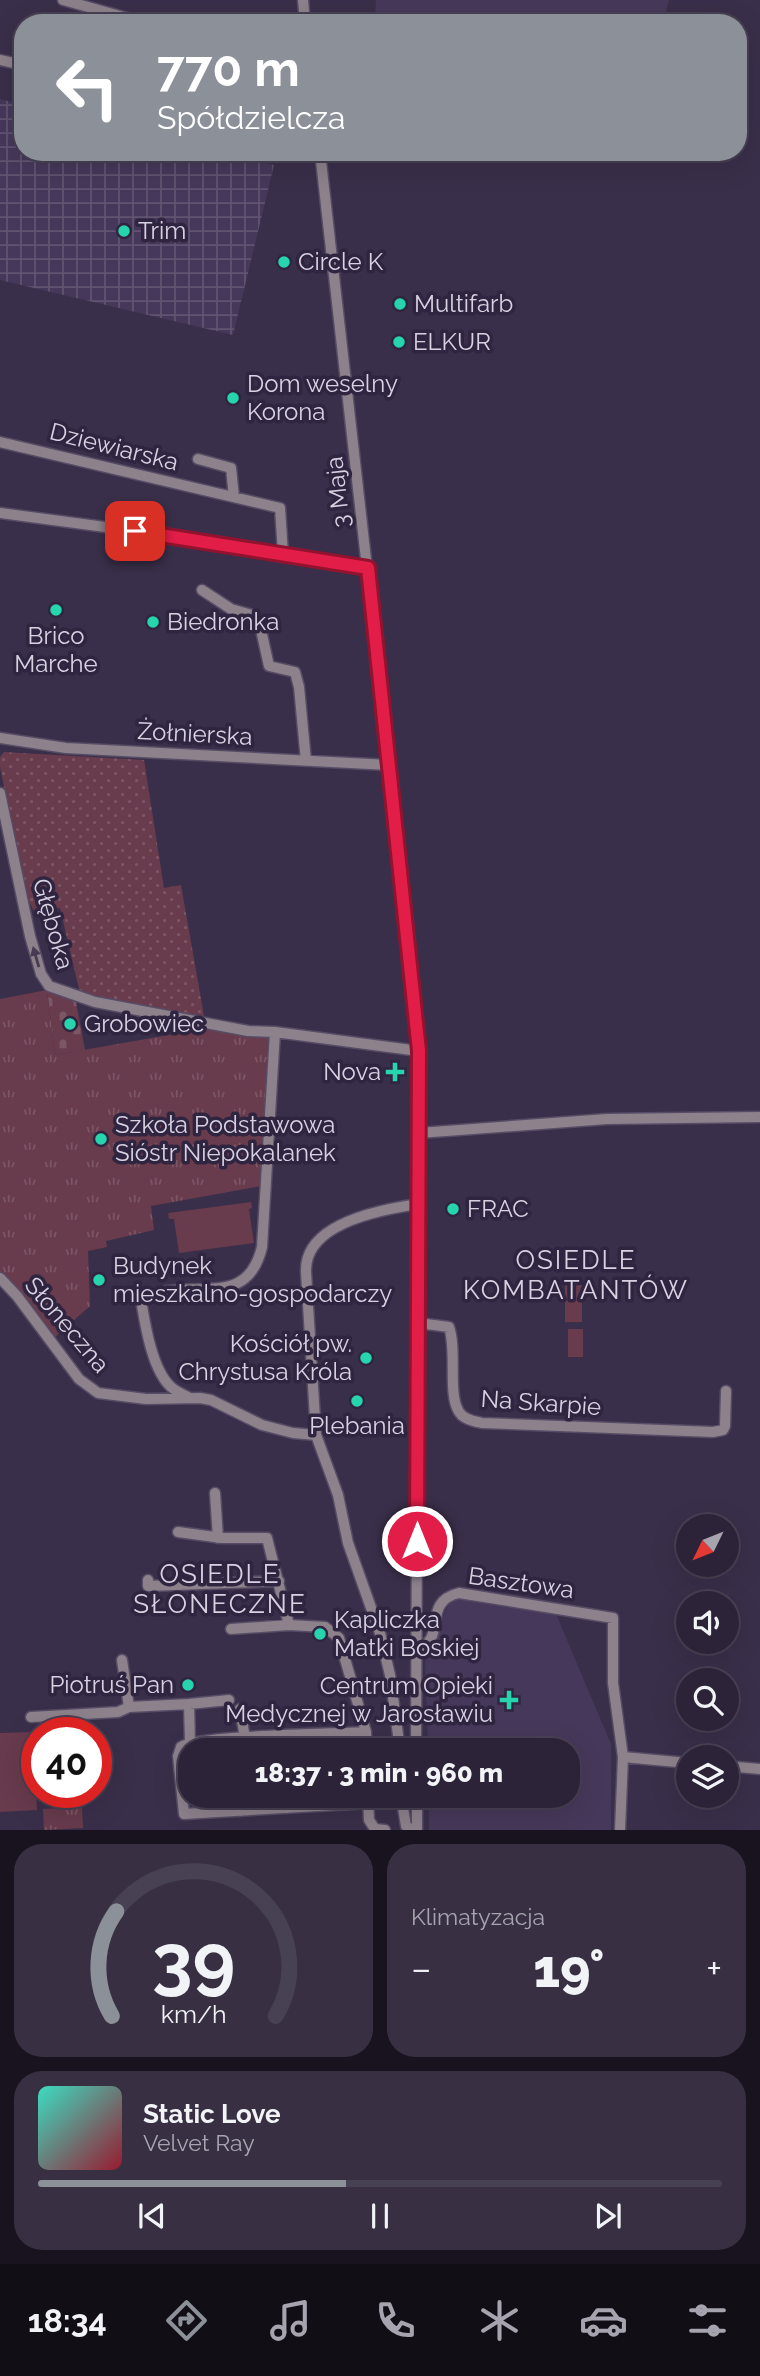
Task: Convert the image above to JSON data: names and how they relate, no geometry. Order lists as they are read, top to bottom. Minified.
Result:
{"streets":{"street":["Dziewiarska","3 Maja","Żołnierska","Głęboka","Słoneczna","Na Skarpie","Basztowa"]},"crossings":[["3 Maja","Żołnierska"],["3 Maja","Głęboka"],["3 Maja","Na Skarpie"],["3 Maja","Basztowa"]],"one_way":["Głęboka"],"districts":["OSIEDLE KOMBATANTÓW","OSIEDLE SŁONECZNE"],"places":{"other":["Trim","Circle K","Multifarb","ELKUR","Dom weselny Korona","Brico Marche","Biedronka","Grobowiec","Szkoła Podstawowa Sióstr Niepokalanek","FRAC","Budynek mieszkalno-gospodarczy","Kościół pw. Chrystusa Króla","Plebania","Kapliczka Matki Boskiej","Piotruś Pan"],"health":["Nova","Centrum Opieki Medycznej w Jarosławiu"]},"north":"bottom left","page":{"turn":["770 m","Spółdzielcza"],"limit":"40","trip":"18:37 · 3 min · 960 m","tile":"Klimatyzacja","heat":["−","19°","+"],"song":["Static Love","Velvet Ray"],"tabs":"18:34","gauge":["39","km/h"]}}
